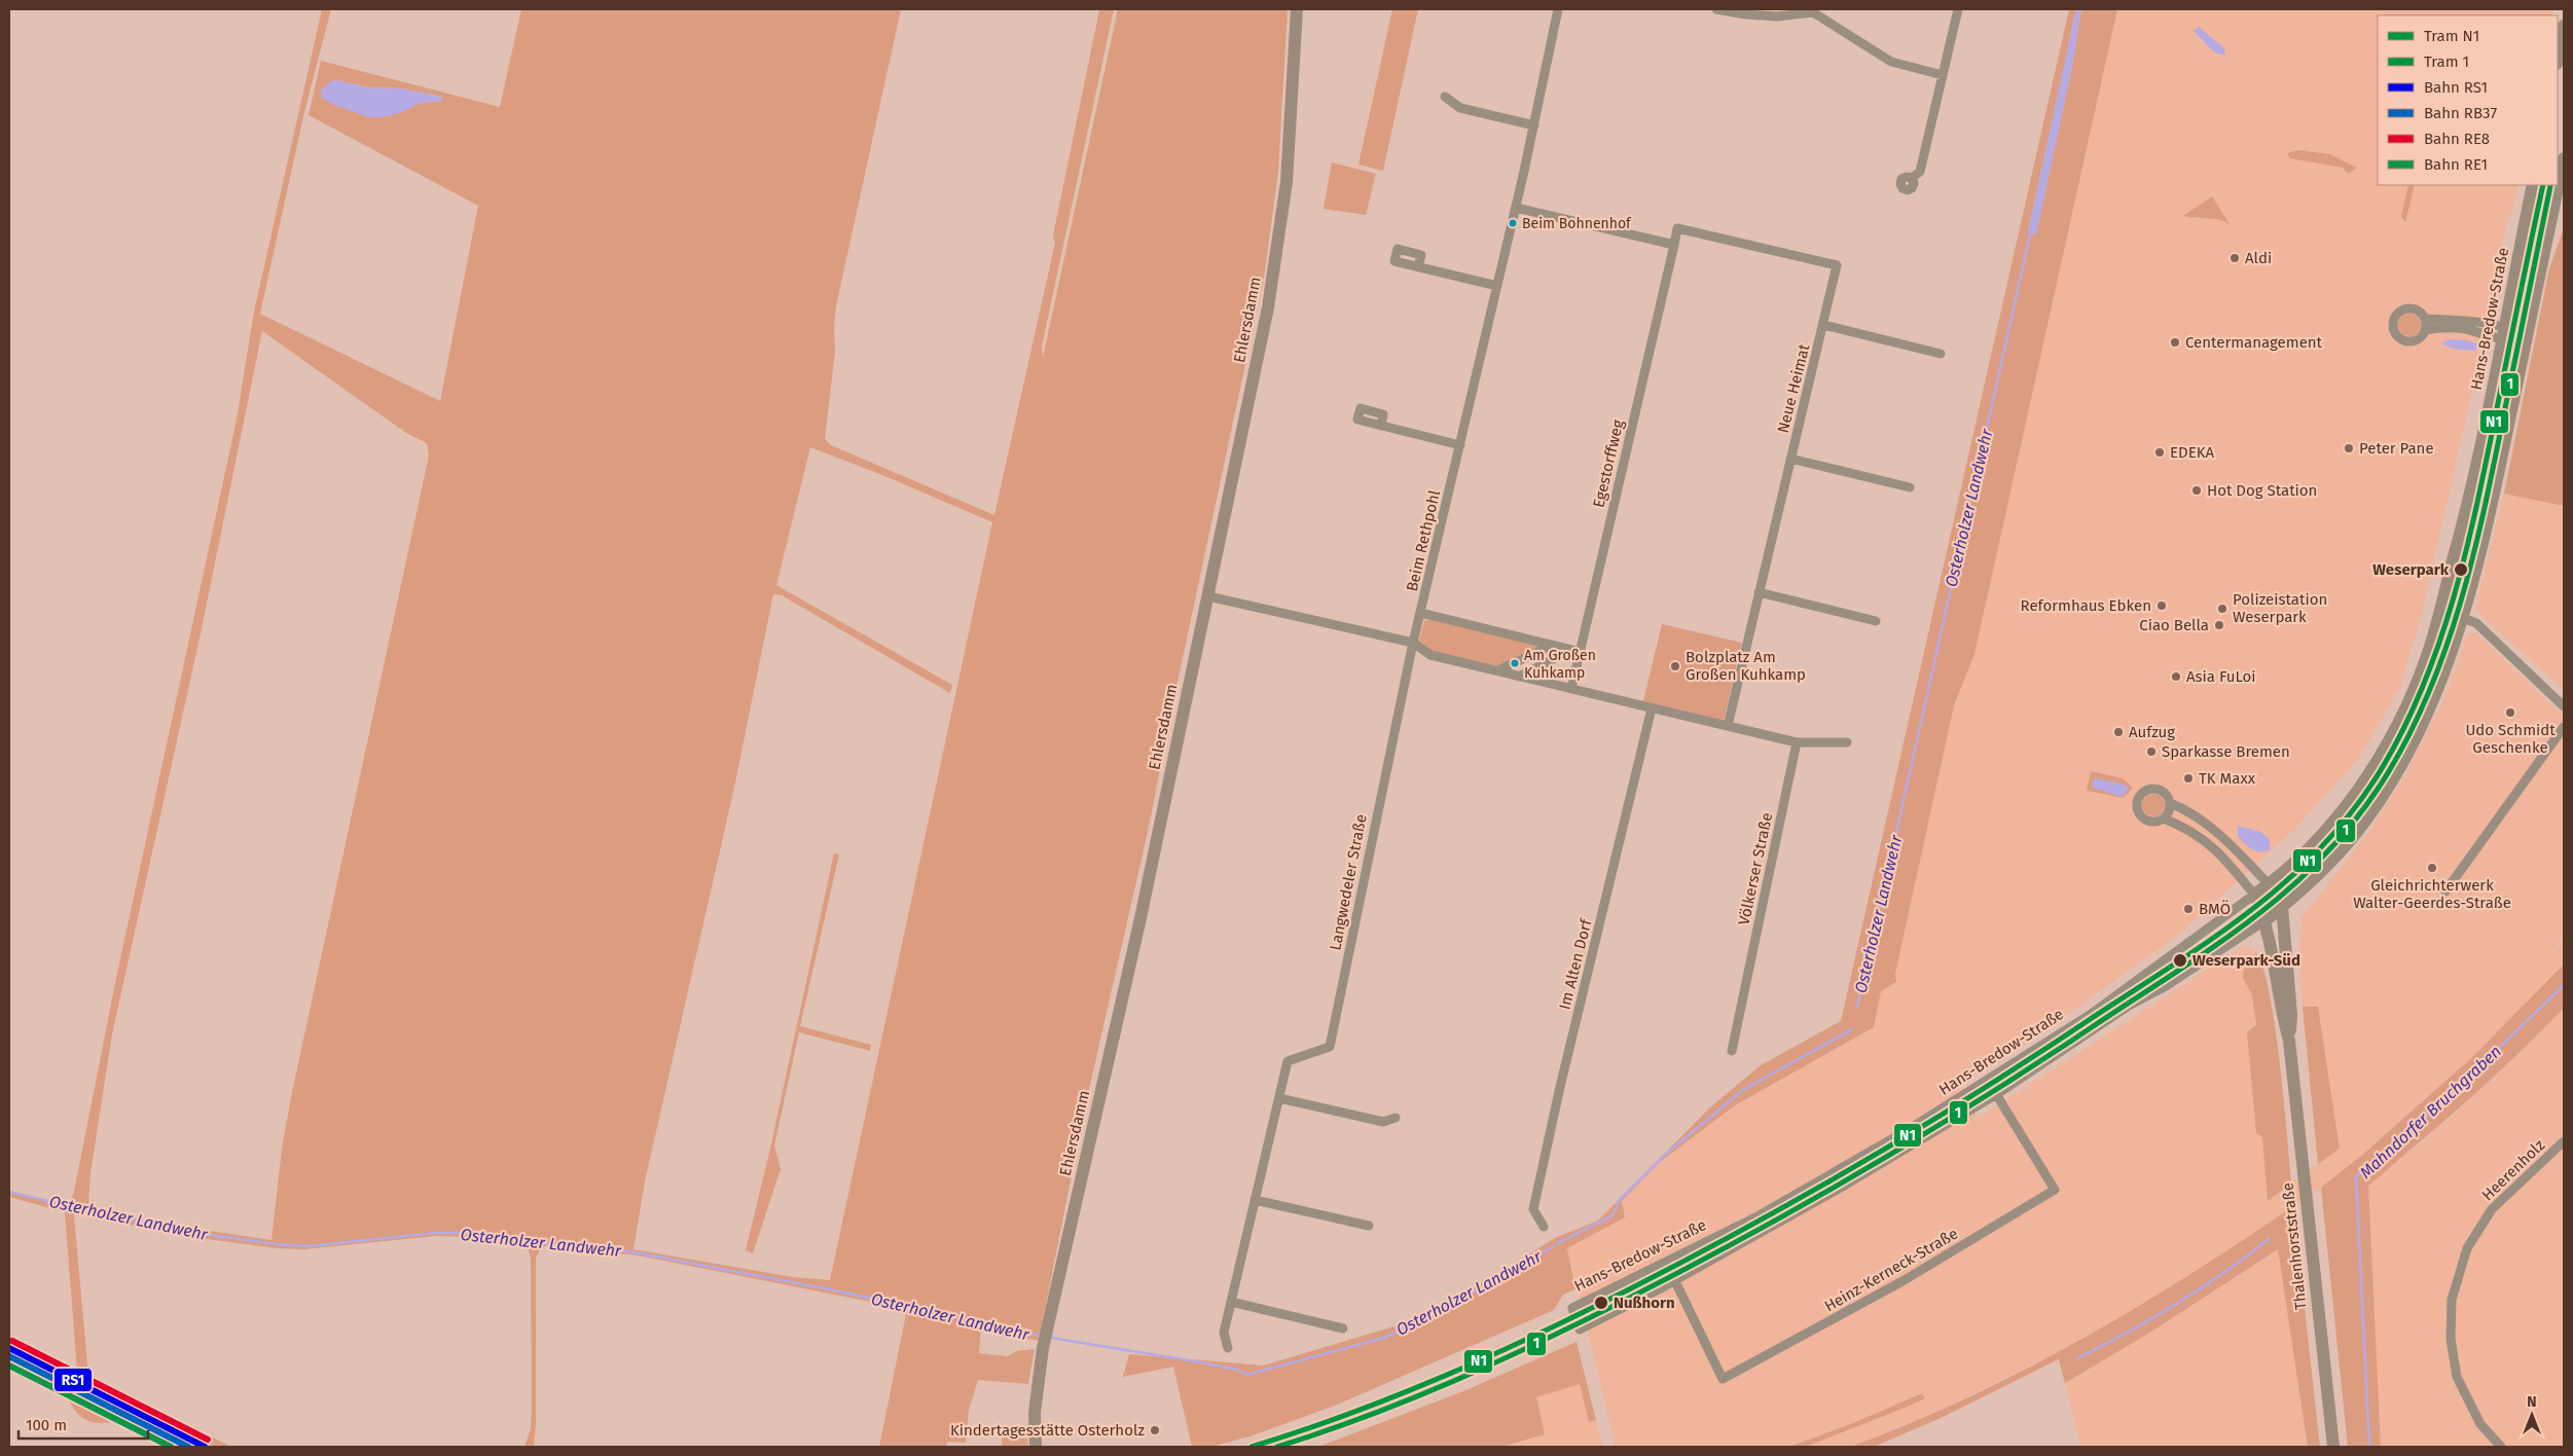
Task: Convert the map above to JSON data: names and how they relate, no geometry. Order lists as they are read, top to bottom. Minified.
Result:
{"streets":{"main road":["Hans-Bredow-Straße","Ehlersdamm","Thalenhorststraße"],"street":["Neue Heimat","Egestorffweg","Beim Rethpohl","Völkerser Straße","Langwedeler Straße","Im Alten Dorf","Heerenholz","Heinz-Kerneck-Straße"]},"crossings":[["Hans-Bredow-Straße","Thalenhorststraße"],["Hans-Bredow-Straße","Heinz-Kerneck-Straße"],["Neue Heimat","Egestorffweg"],["Beim Rethpohl","Langwedeler Straße"]],"water":["Osterholzer Landwehr","Mahndorfer Bruchgraben"],"places":["Beim Bohnenhof","Aldi","Centermanagement","Peter Pane","EDEKA","Hot Dog Station","Weserpark","Reformhaus Ebken","Polizeistation Weserpark","Ciao Bella","Am Großen Kuhkamp","Bolzplatz Am Großen Kuhkamp","Asia FuLoi","Udo Schmidt Geschenke","Aufzug","Sparkasse Bremen","TK Maxx","Gleichrichterwerk Walter-Geerdes-Straße","BMÖ","Weserpark-Süd","Nußhorn","Kindertagesstätte Osterholz"],"lines":["tram line N1","tram line 1","rail line RE8","rail line RS1","rail line RB37","rail line RE1"],"legend":["Tram N1","Tram 1","Bahn RS1","Bahn RB37","Bahn RE8","Bahn RE1"],"scale_bar":"100 m","north":"top"}
